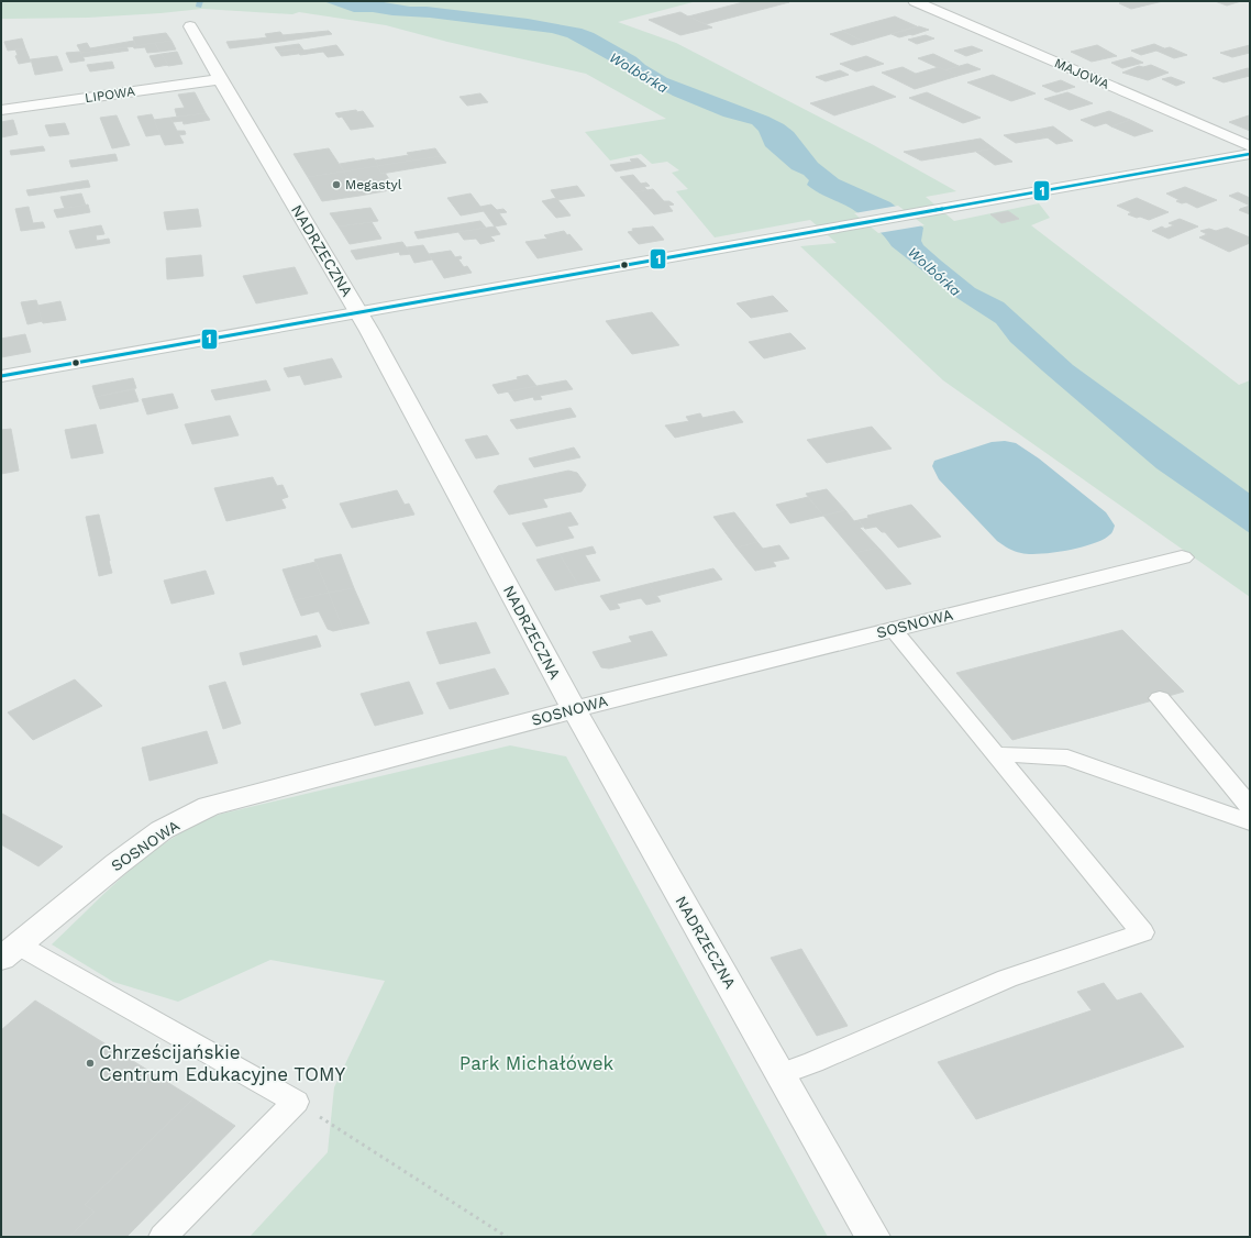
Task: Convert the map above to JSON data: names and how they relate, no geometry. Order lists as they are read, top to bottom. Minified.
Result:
{"streets":{"street":["MAJOWA","LIPOWA","NADRZECZNA","SOSNOWA"]},"crossings":[["LIPOWA","NADRZECZNA"],["NADRZECZNA","SOSNOWA"]],"water":["Wolbórka"],"parks":["Park Michałówek"],"places":["Megastyl","Chrześcijańskie Centrum Edukacyjne TOMY"],"lines":["transit line 1"]}
